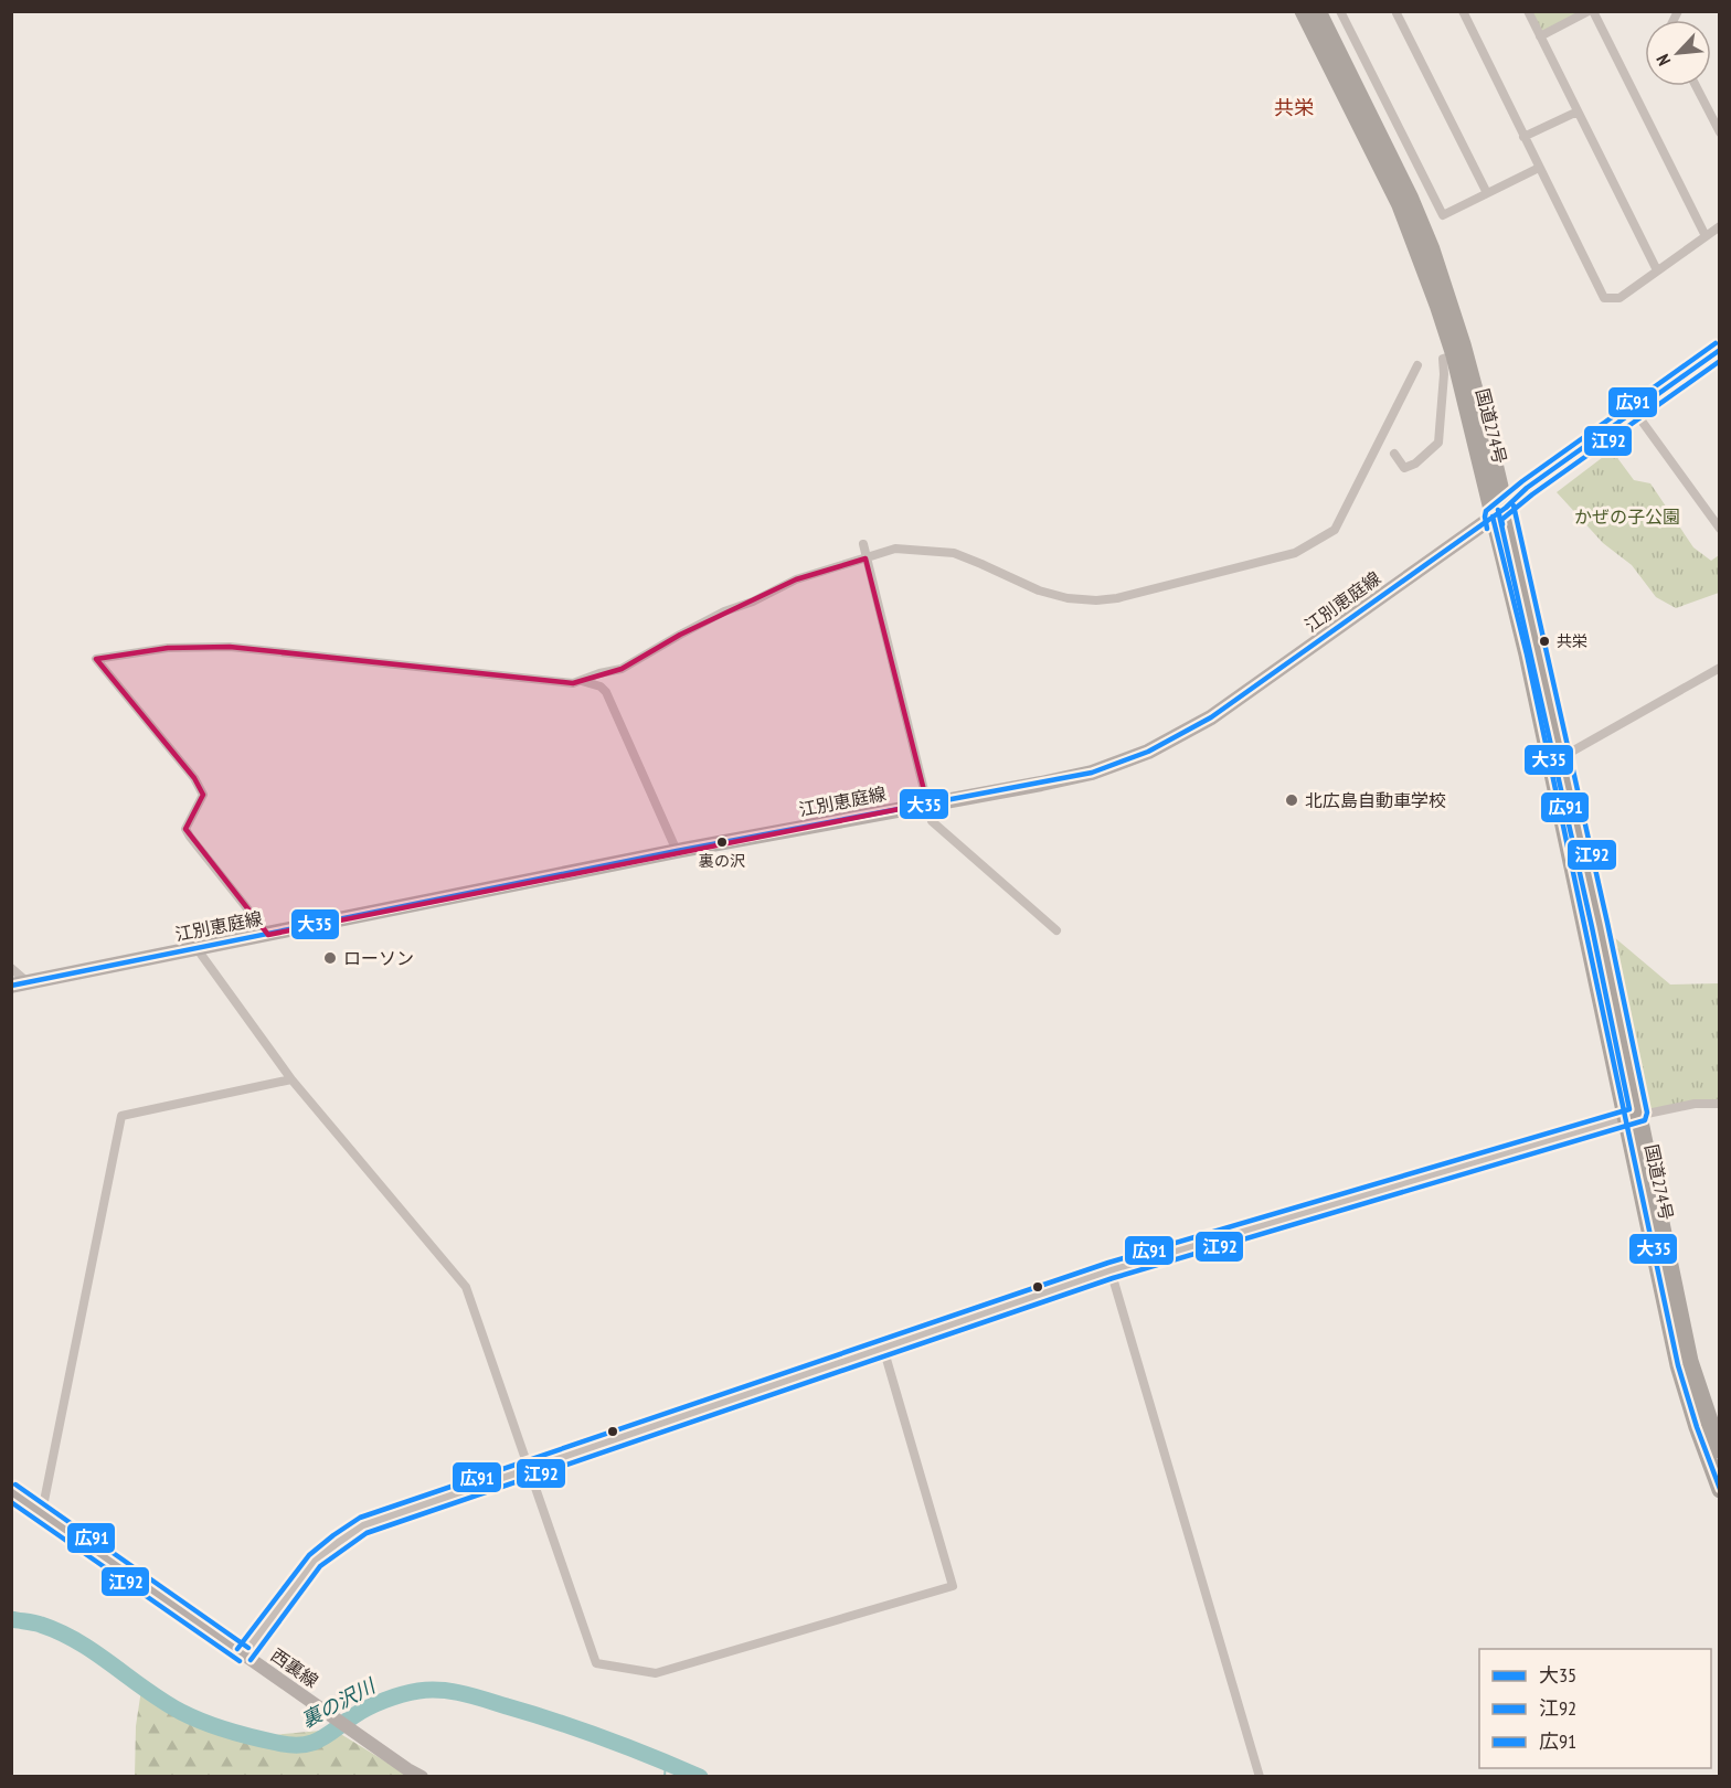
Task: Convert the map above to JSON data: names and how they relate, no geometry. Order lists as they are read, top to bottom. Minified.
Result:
{"streets":{"highway":["国道274号"],"main road":["江別恵庭線"],"street":["西裏線"]},"crossings":[["国道274号","江別恵庭線"]],"districts":["共栄"],"water":["裏の沢川"],"parks":["かぜの子公園"],"places":["共栄","北広島自動車学校","裏の沢","ローソン"],"lines":["transit line 広91","transit line 大35","transit line 江92"],"legend":["大35","江92","広91"],"north":"bottom left"}
